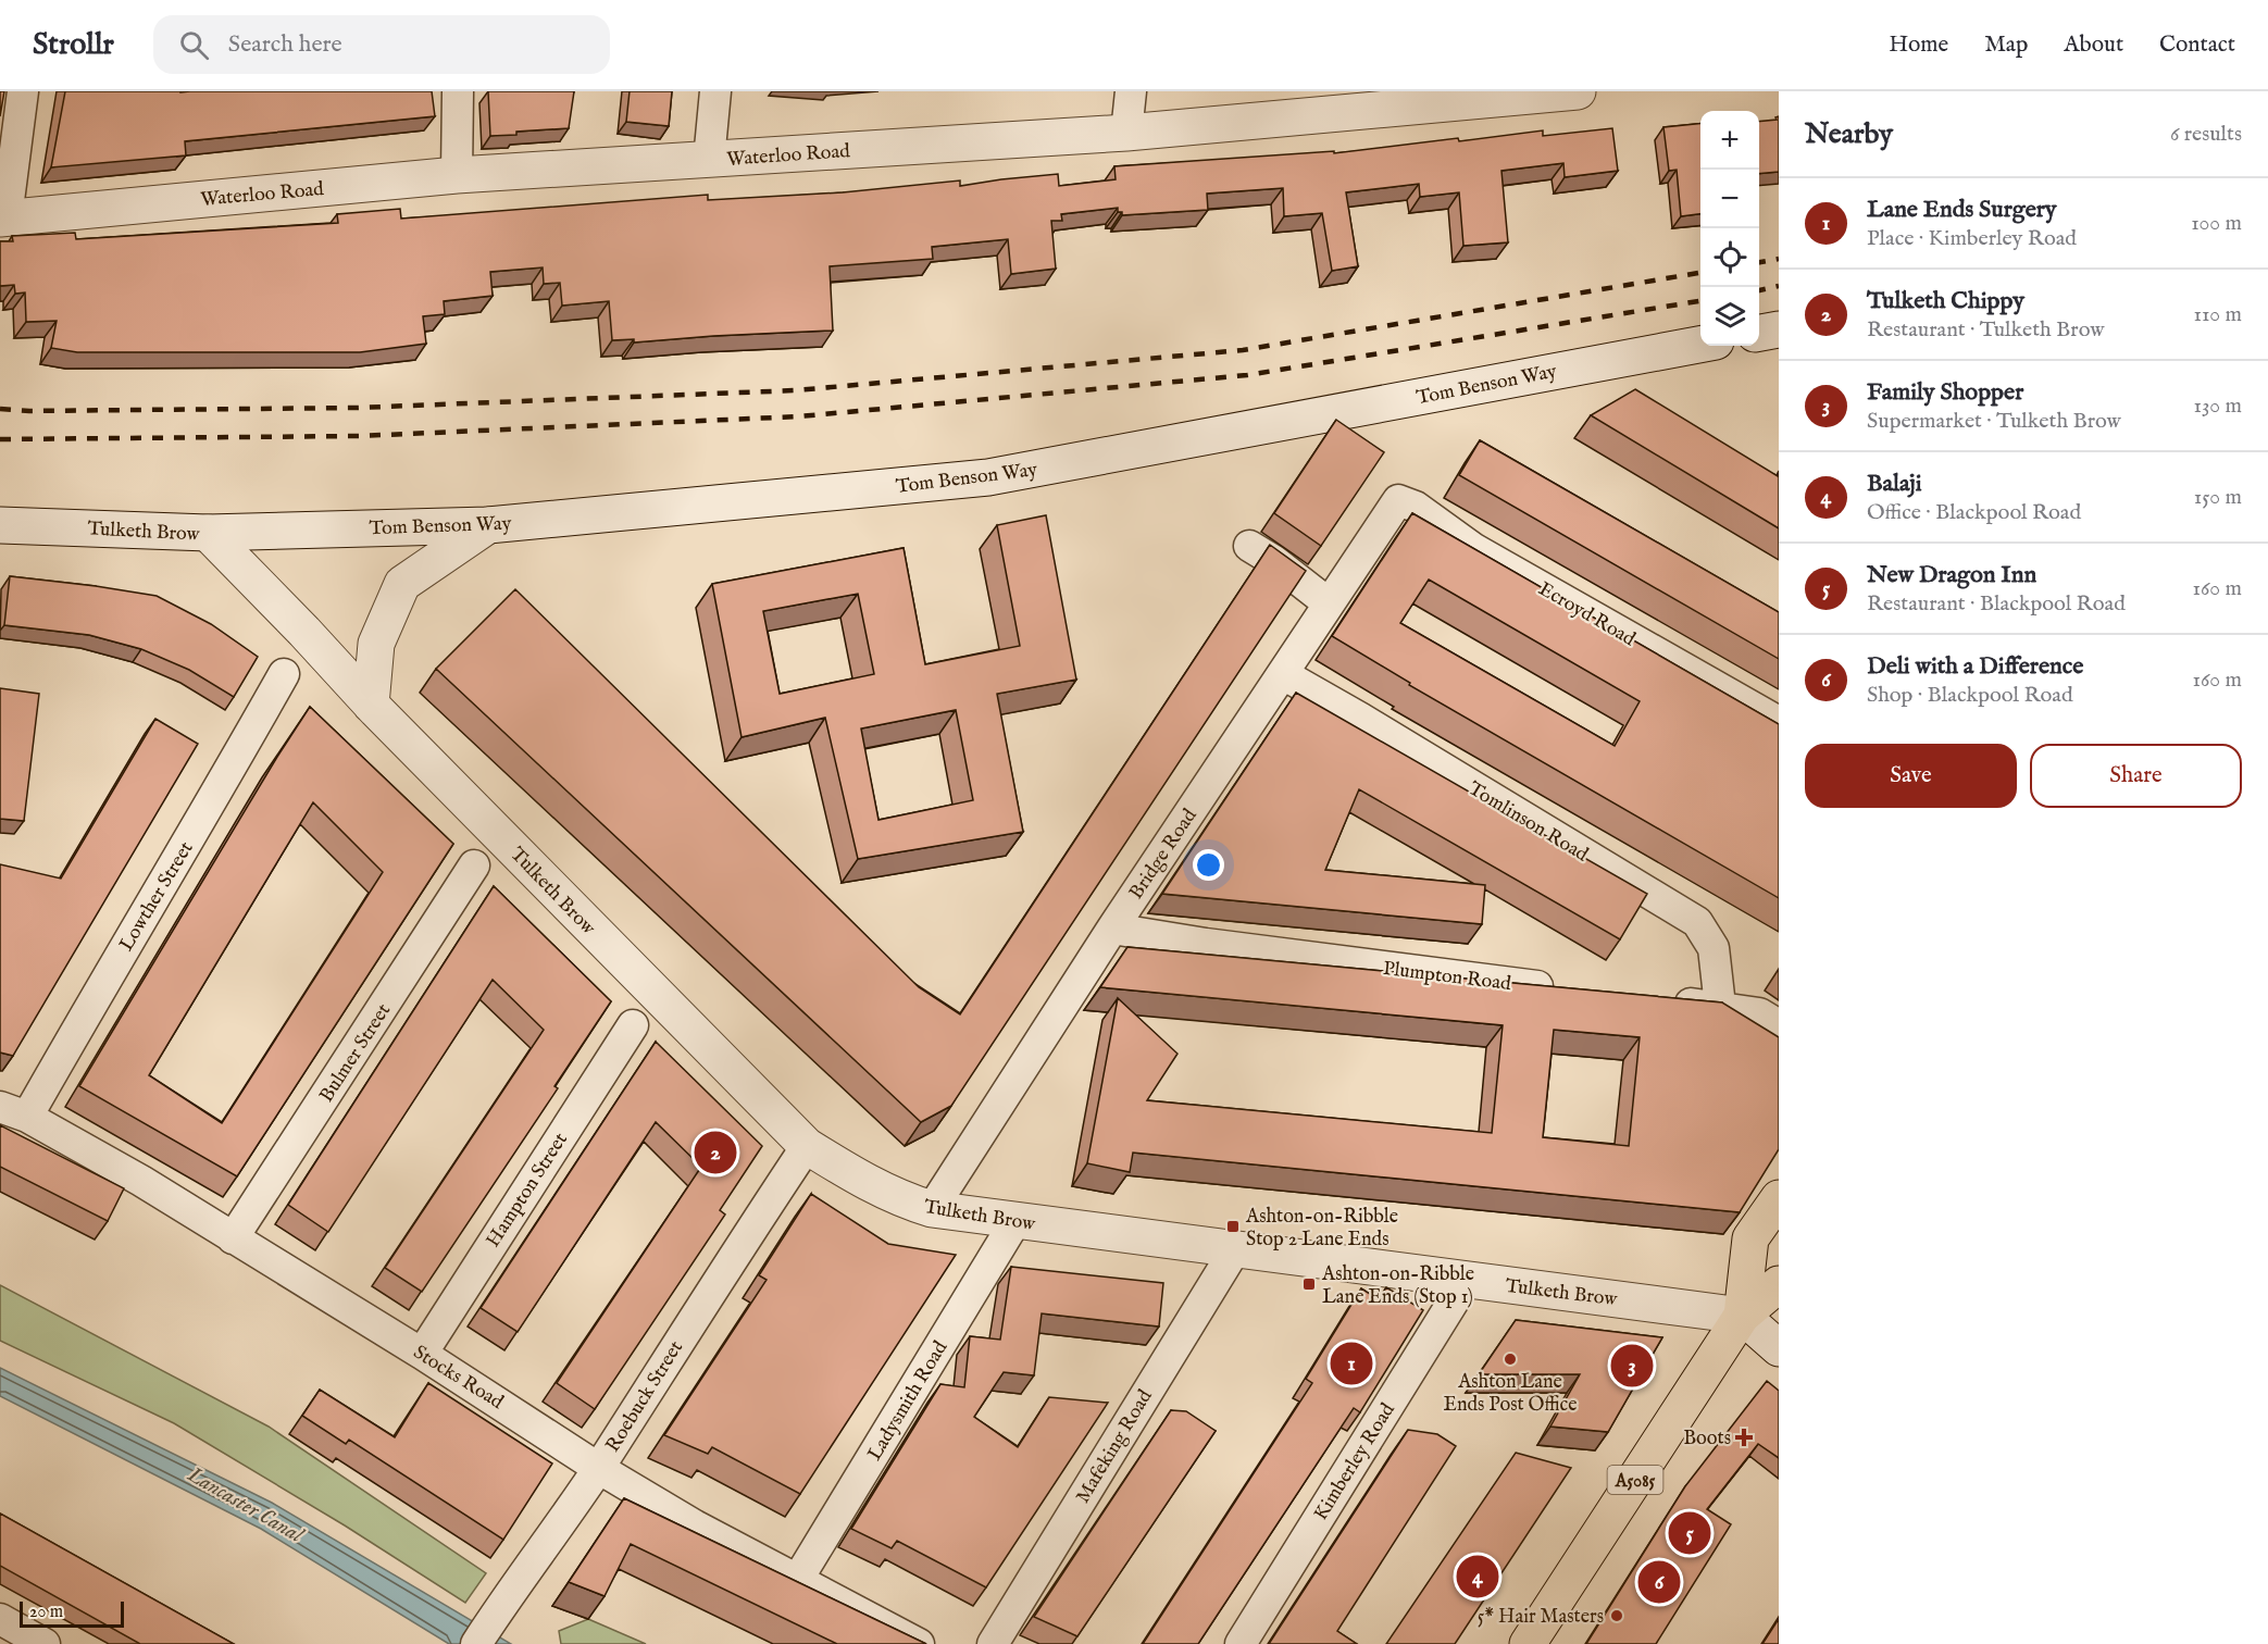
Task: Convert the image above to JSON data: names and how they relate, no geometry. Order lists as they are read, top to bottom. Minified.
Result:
{"streets":{"highway":["A5085"],"street":["Waterloo Road","Tom Benson Way","Tulketh Brow","Ecroyd Road","Tomlinson Road","Bridge Road","Lowther Street","Plumpton Road","Bulmer Street","Hampton Street","Stocks Road","Roebuck Street","Ladysmith Road","Mafeking Road","Kimberley Road"]},"crossings":[["Tom Benson Way","Tulketh Brow"],["Tulketh Brow","Bridge Road"],["Tulketh Brow","Roebuck Street"],["Tulketh Brow","Ladysmith Road"],["Tulketh Brow","Mafeking Road"],["Tulketh Brow","Kimberley Road"],["Tulketh Brow","A5085"],["Ecroyd Road","Bridge Road"],["Tomlinson Road","Bridge Road"],["Bridge Road","Plumpton Road"],["Lowther Street","Stocks Road"],["Bulmer Street","Stocks Road"],["Hampton Street","Stocks Road"],["Stocks Road","Roebuck Street"],["Stocks Road","Ladysmith Road"]],"water":["Lancaster Canal"],"places":{"transit":["Ashton-on-Ribble Stop 2 Lane Ends","Ashton-on-Ribble Lane Ends (Stop 1)"],"other":["Ashton Lane Ends Post Office","5* Hair Masters"],"health":["Boots"]},"scale_bar":"20 m","page":{"header":"Strollr","search":"Search here","nav":["Home","Map","About","Contact"],"heading":["Nearby","6 results"],"map_buttons":["+","−"],"list":[{"mark":"1","name":"Lane Ends Surgery","note":"Place · Kimberley Road","value":"100 m"},{"mark":"2","name":"Tulketh Chippy","note":"Restaurant · Tulketh Brow","value":"110 m"},{"mark":"3","name":"Family Shopper","note":"Supermarket · Tulketh Brow","value":"130 m"},{"mark":"4","name":"Balaji","note":"Office · Blackpool Road","value":"150 m"},{"mark":"5","name":"New Dragon Inn","note":"Restaurant · Blackpool Road","value":"160 m"},{"mark":"6","name":"Deli with a Difference","note":"Shop · Blackpool Road","value":"160 m"}],"buttons":["Save","Share"],"pins":["2","1","3","5","4","6"],"scale":"20 m"}}
